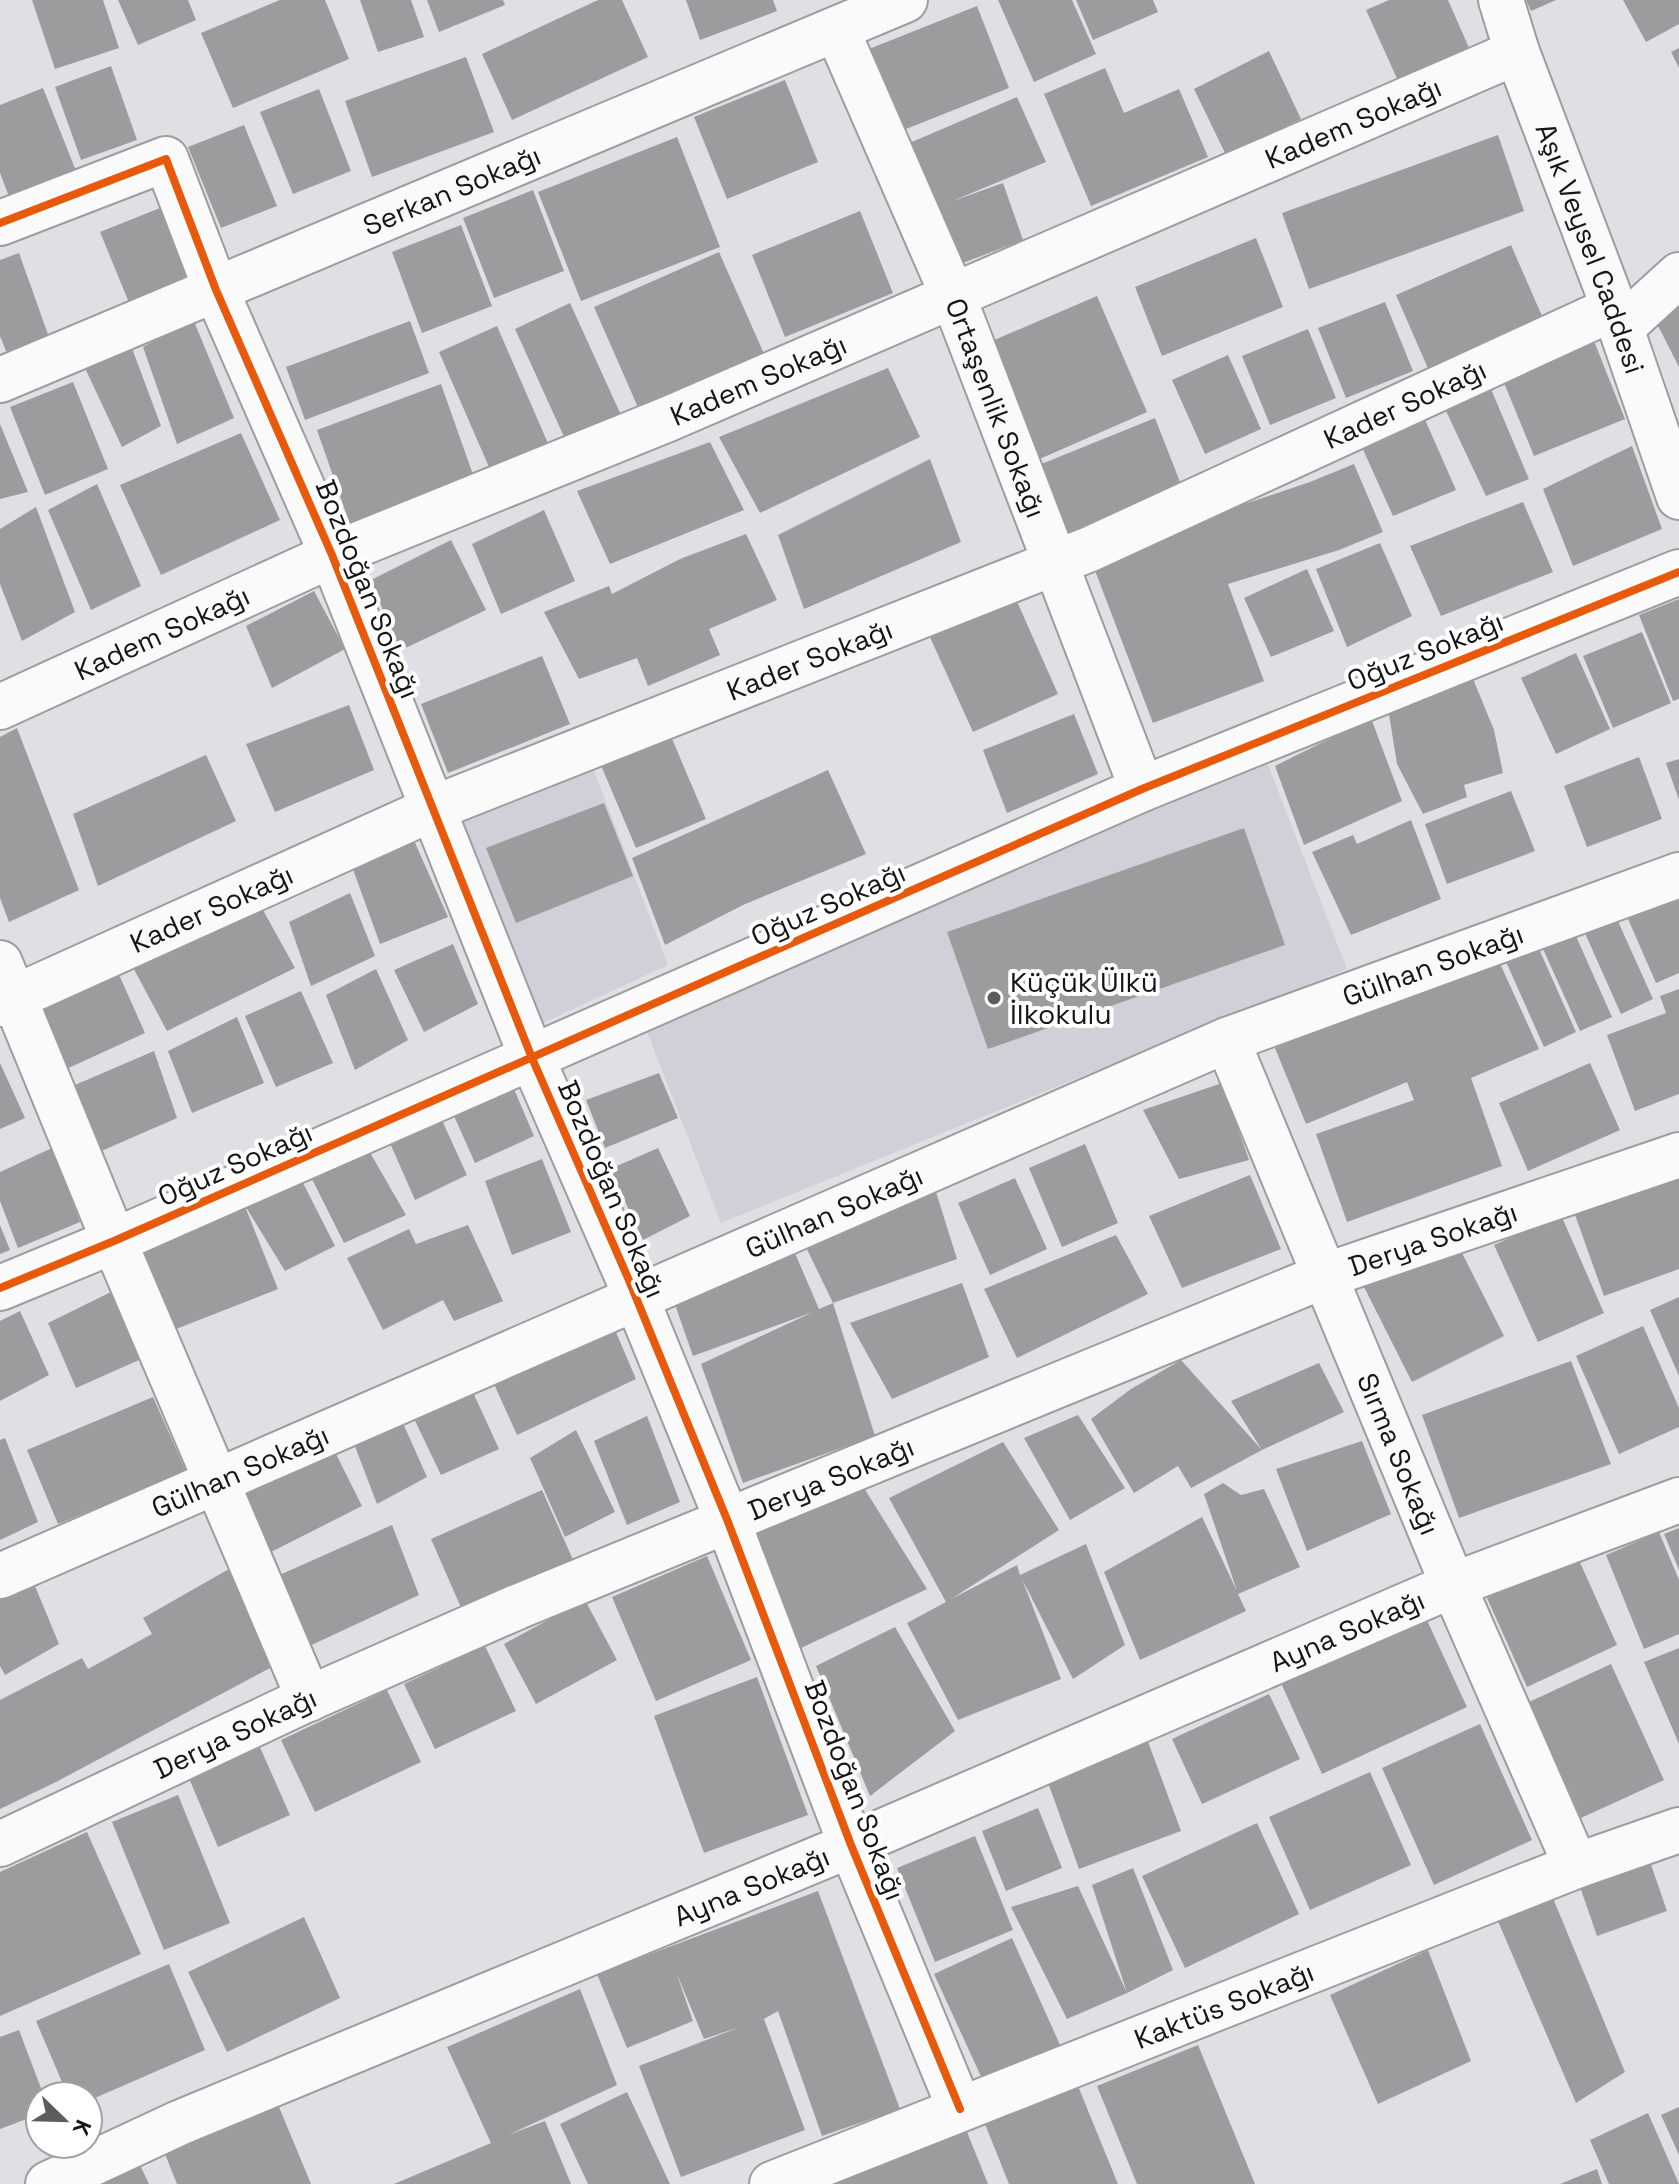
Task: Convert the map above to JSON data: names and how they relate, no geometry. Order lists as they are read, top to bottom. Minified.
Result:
{"streets":{"street":["Kadem Sokağı","Serkan Sokağı","Aşık Veysel Caddesi","Kader Sokağı","Ortaşenlik Sokağı","Bozdoğan Sokağı","Oğuz Sokağı","Gülhan Sokağı","Derya Sokağı","Sırma Sokağı","Ayna Sokağı","Kaktüs Sokağı"]},"crossings":[["Kadem Sokağı","Aşık Veysel Caddesi"],["Kadem Sokağı","Ortaşenlik Sokağı"],["Kadem Sokağı","Bozdoğan Sokağı"],["Serkan Sokağı","Ortaşenlik Sokağı"],["Serkan Sokağı","Bozdoğan Sokağı"],["Aşık Veysel Caddesi","Kader Sokağı"],["Kader Sokağı","Ortaşenlik Sokağı"],["Kader Sokağı","Bozdoğan Sokağı"],["Ortaşenlik Sokağı","Oğuz Sokağı"],["Bozdoğan Sokağı","Oğuz Sokağı"],["Bozdoğan Sokağı","Gülhan Sokağı"],["Bozdoğan Sokağı","Derya Sokağı"],["Bozdoğan Sokağı","Ayna Sokağı"],["Bozdoğan Sokağı","Kaktüs Sokağı"],["Gülhan Sokağı","Sırma Sokağı"],["Derya Sokağı","Sırma Sokağı"],["Sırma Sokağı","Ayna Sokağı"],["Sırma Sokağı","Kaktüs Sokağı"]],"places":["Küçük Ülkü İlkokulu"],"north":"bottom right"}
